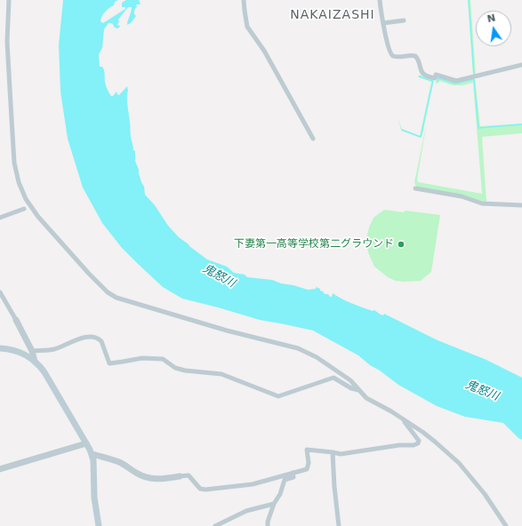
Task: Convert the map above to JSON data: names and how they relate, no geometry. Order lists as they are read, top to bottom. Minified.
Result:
{"districts":["NAKAIZASHI"],"water":["鬼怒川"],"places":["下妻第一高等学校第二グラウンド"],"north":"top"}
